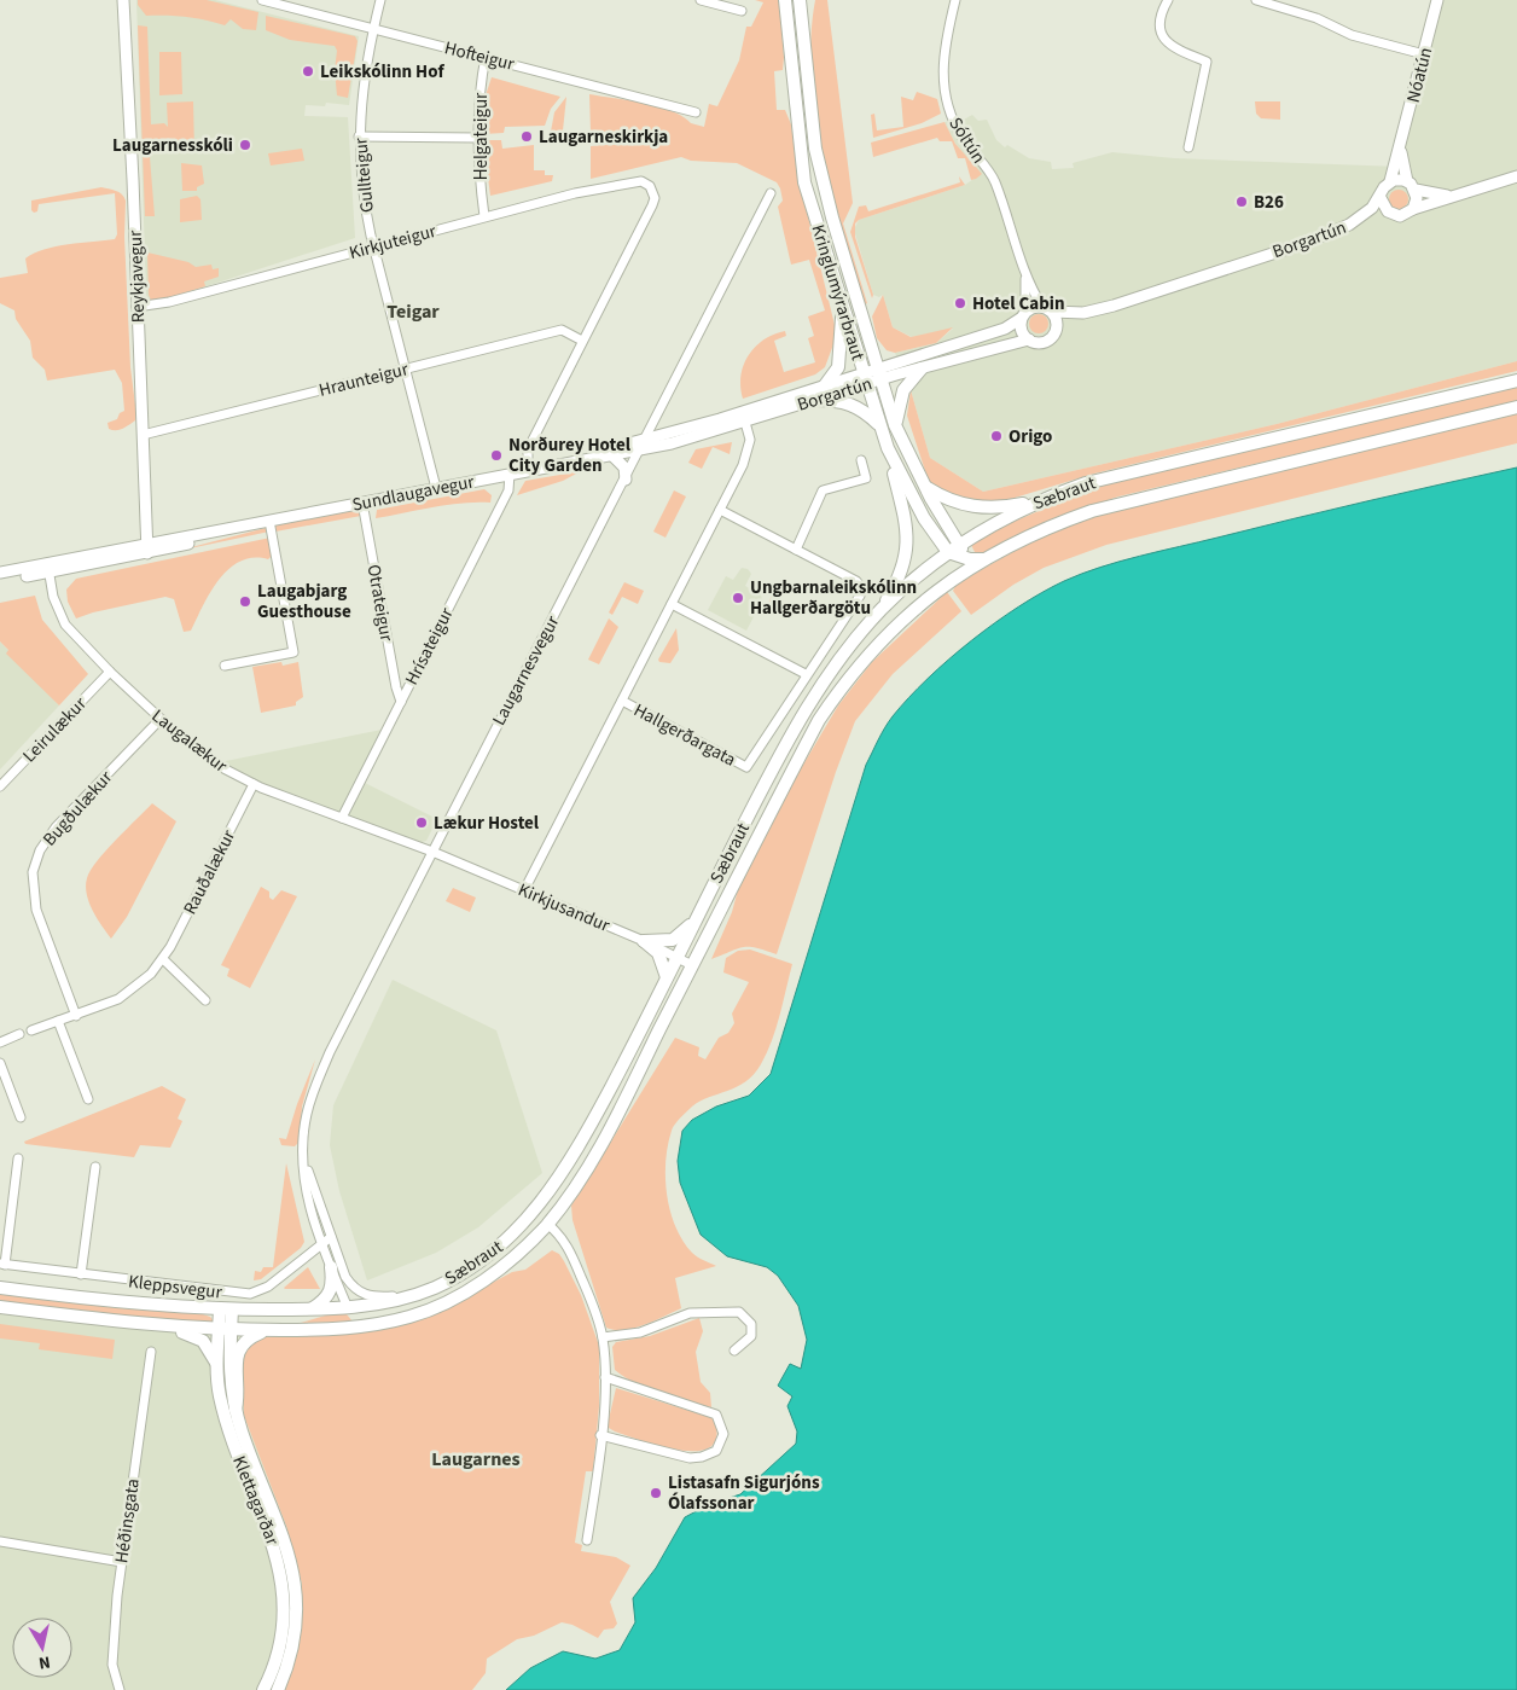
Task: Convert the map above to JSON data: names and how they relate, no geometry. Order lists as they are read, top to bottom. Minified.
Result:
{"streets":{"main road":["Kringlumýrarbraut","Sæbraut","Klettagarðar"],"street":["Hofteigur","Nóatún","Helgateigur","Sóltún","Gullteigur","Borgartún","Kirkjuteigur","Reykjavegur","Hraunteigur","Sundlaugavegur","Otrateigur","Hrísateigur","Laugarnesvegur","Leirulækur","Hallgerðargata","Laugalækur","Bugðulækur","Rauðalækur","Kirkjusandur","Kleppsvegur","Héðinsgata"]},"crossings":[["Hofteigur","Helgateigur"],["Hofteigur","Gullteigur"],["Nóatún","Borgartún"],["Helgateigur","Kirkjuteigur"],["Sóltún","Borgartún"],["Gullteigur","Kirkjuteigur"],["Gullteigur","Hraunteigur"],["Gullteigur","Sundlaugavegur"],["Borgartún","Kringlumýrarbraut"],["Borgartún","Sundlaugavegur"],["Borgartún","Laugarnesvegur"],["Borgartún","Hallgerðargata"],["Kirkjuteigur","Reykjavegur"],["Kirkjuteigur","Hraunteigur"],["Reykjavegur","Hraunteigur"],["Reykjavegur","Sundlaugavegur"],["Kringlumýrarbraut","Sæbraut"],["Sundlaugavegur","Otrateigur"],["Sundlaugavegur","Hrísateigur"],["Sundlaugavegur","Laugarnesvegur"],["Sundlaugavegur","Laugalækur"],["Sæbraut","Laugarnesvegur"],["Sæbraut","Kirkjusandur"],["Sæbraut","Klettagarðar"],["Otrateigur","Hrísateigur"],["Hrísateigur","Laugalækur"],["Laugarnesvegur","Laugalækur"],["Laugarnesvegur","Kirkjusandur"],["Laugarnesvegur","Kleppsvegur"],["Leirulækur","Laugalækur"],["Hallgerðargata","Kirkjusandur"],["Laugalækur","Bugðulækur"],["Laugalækur","Rauðalækur"],["Laugalækur","Kirkjusandur"],["Bugðulækur","Rauðalækur"]],"districts":["Teigar","Laugarnes"],"places":["Leikskólinn Hof","Laugarneskirkja","Laugarnesskóli","B26","Hotel Cabin","Origo","Norðurey Hotel City Garden","Ungbarnaleikskólinn Hallgerðargötu","Laugabjarg Guesthouse","Lækur Hostel","Listasafn Sigurjóns Ólafssonar"],"north":"bottom"}
